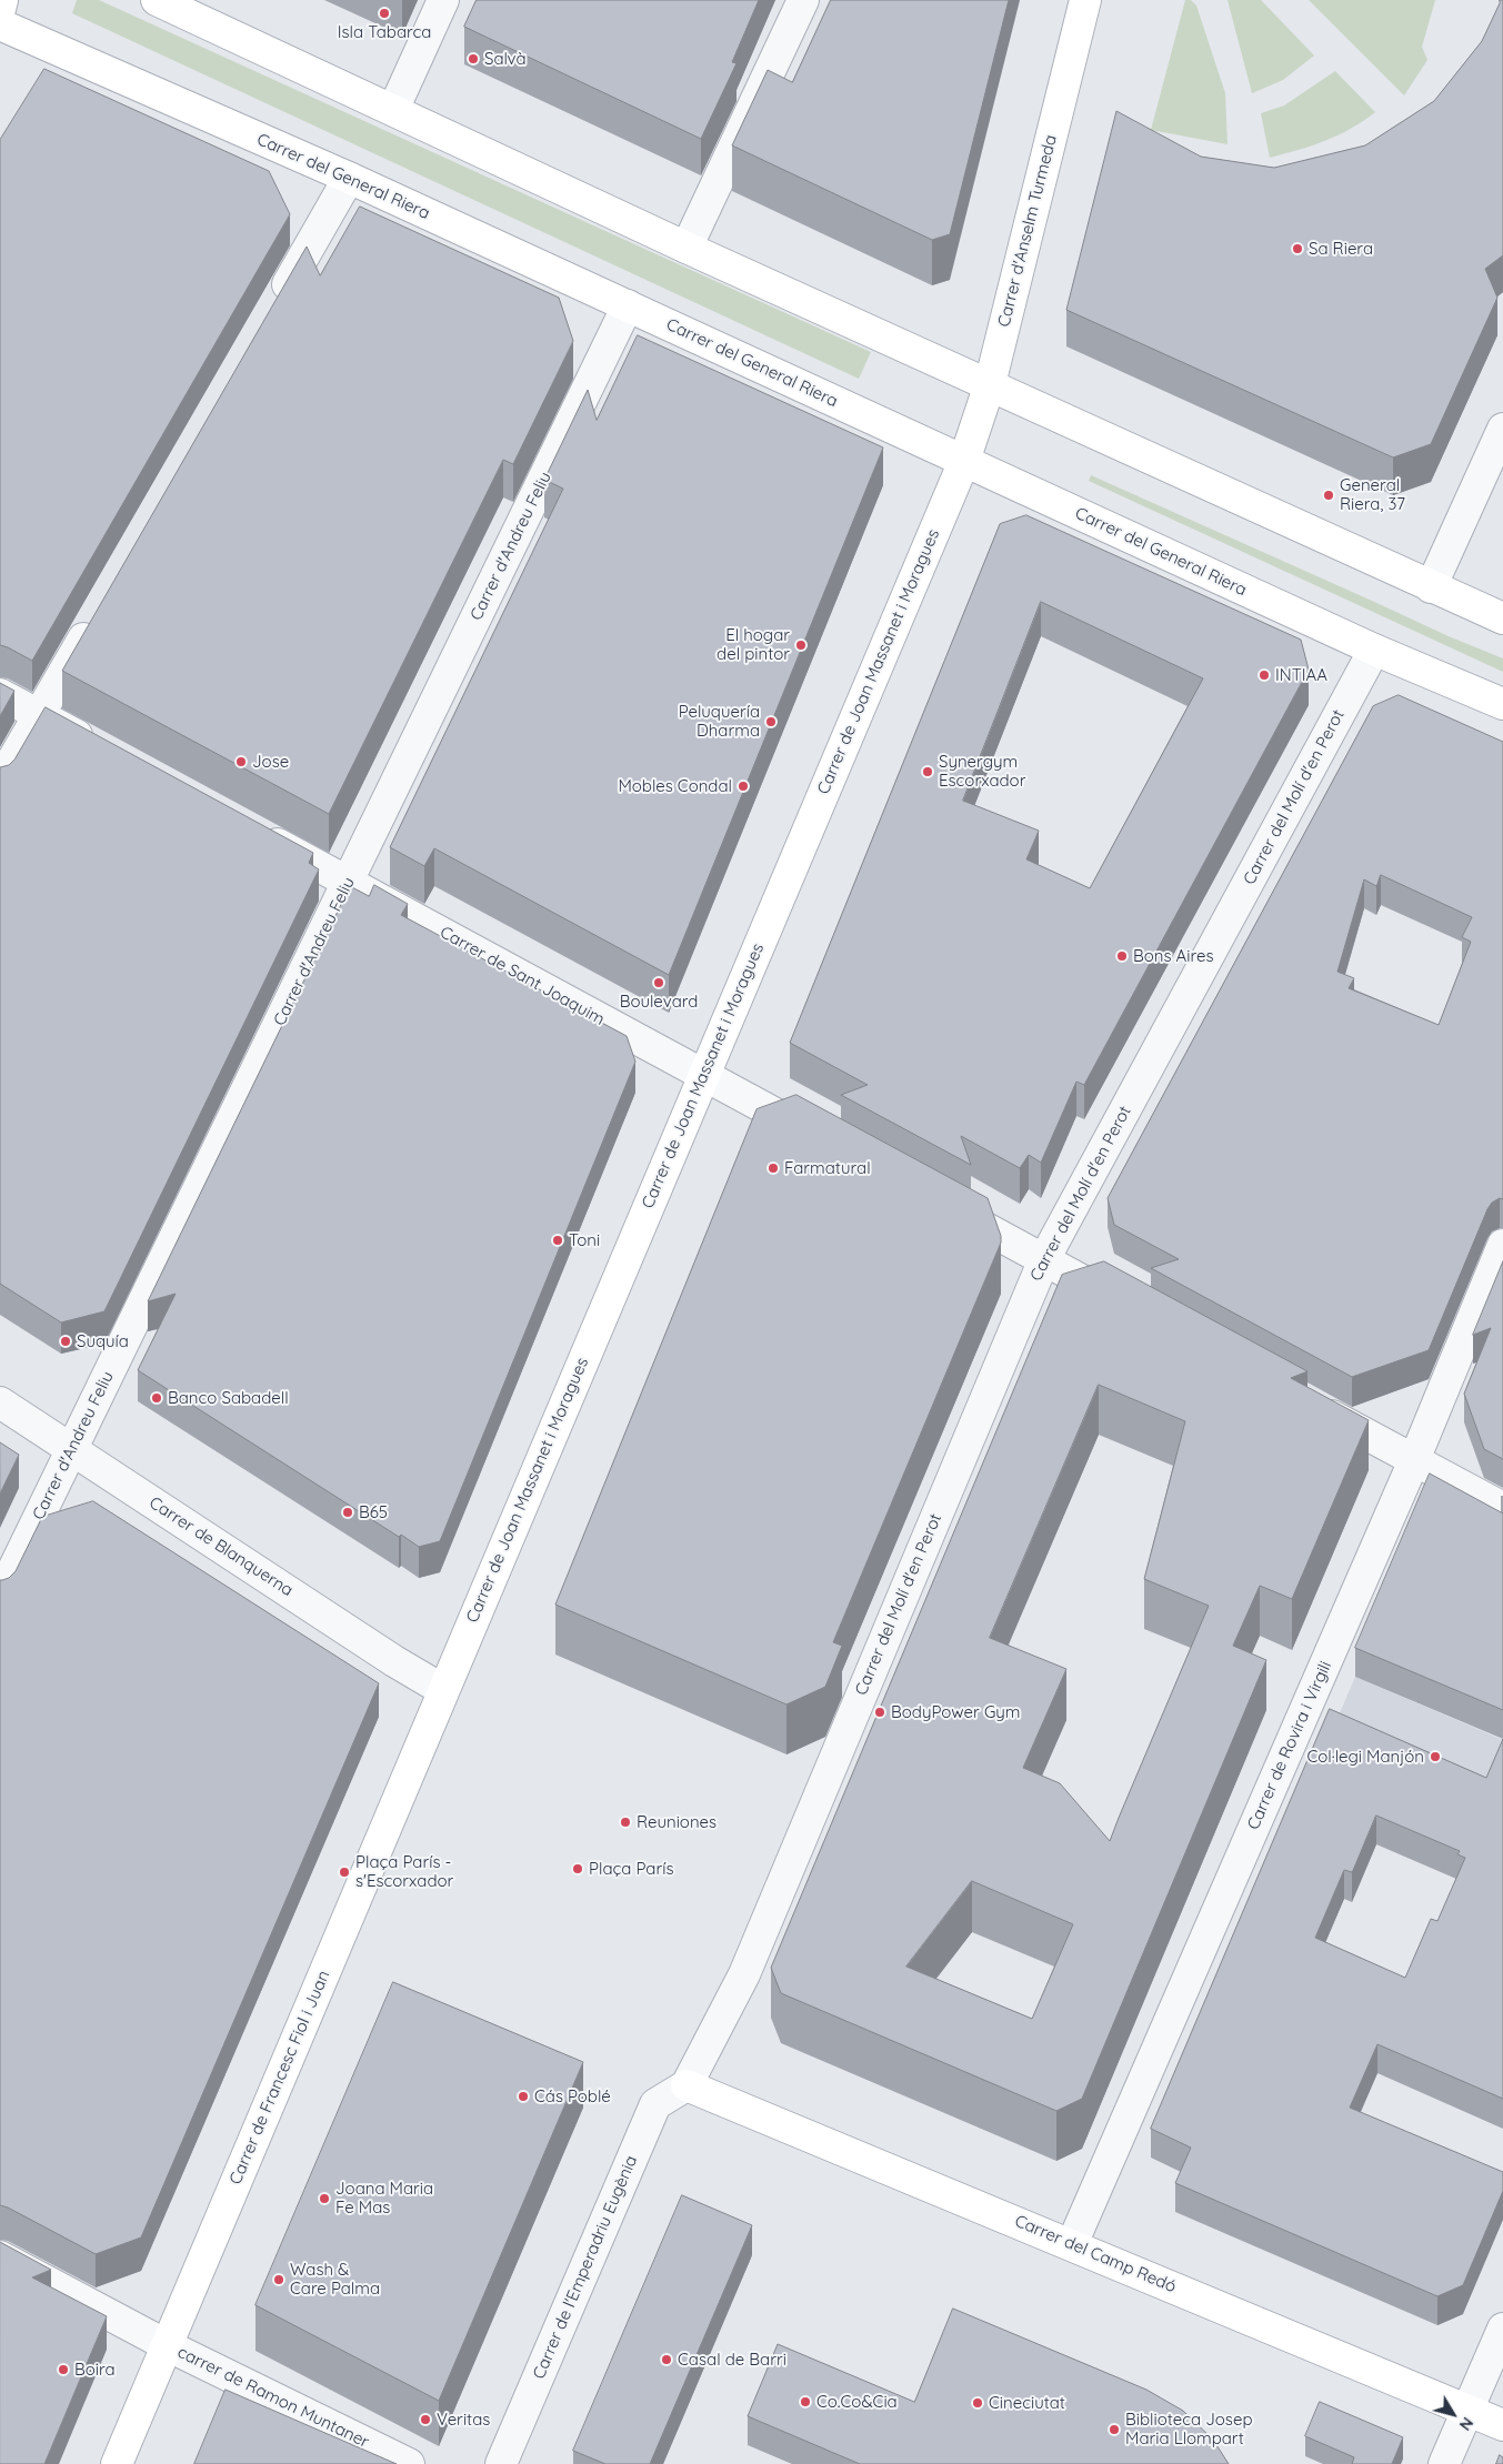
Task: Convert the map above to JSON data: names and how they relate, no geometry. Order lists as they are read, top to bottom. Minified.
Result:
{"streets":{"street":["Carrer del General Riera","Carrer d'Anselm Turmeda","Carrer d'Andreu Feliu","Carrer de Joan Massanet i Moragues","Carrer del Molí d'en Perot","Carrer de Sant Joaquim","Carrer de Blanquerna","Carrer de Rovira i Virgili","Carrer de Francesc Fiol i Juan","Carrer del Camp Redó","Carrer de l'Emperadriu Eugènia","carrer de Ramon Muntaner"]},"crossings":[["Carrer del General Riera","Carrer d'Anselm Turmeda"],["Carrer del General Riera","Carrer d'Andreu Feliu"],["Carrer del General Riera","Carrer de Joan Massanet i Moragues"],["Carrer del General Riera","Carrer del Molí d'en Perot"],["Carrer d'Anselm Turmeda","Carrer de Joan Massanet i Moragues"],["Carrer d'Andreu Feliu","Carrer de Sant Joaquim"],["Carrer d'Andreu Feliu","Carrer de Blanquerna"],["Carrer de Joan Massanet i Moragues","Carrer de Sant Joaquim"],["Carrer de Joan Massanet i Moragues","Carrer de Blanquerna"],["Carrer de Joan Massanet i Moragues","Carrer de Francesc Fiol i Juan"],["Carrer del Molí d'en Perot","Carrer del Camp Redó"],["Carrer del Molí d'en Perot","Carrer de l'Emperadriu Eugènia"],["Carrer de Blanquerna","Carrer de Francesc Fiol i Juan"],["Carrer de Rovira i Virgili","Carrer del Camp Redó"],["Carrer de Francesc Fiol i Juan","carrer de Ramon Muntaner"],["Carrer del Camp Redó","Carrer de l'Emperadriu Eugènia"]],"places":["Isla Tabarca","Salvà","Sa Riera","General Riera, 37","El hogar del pintor","INTIAA","Peluquería Dharma","Jose","Synergym Escorxador","Mobles Condal","Bons Aires","Boulevard","Farmatural","Toni","Suquía","Banco Sabadell","B65","BodyPower Gym","Col·legi Manjón","Reuniones","Plaça París","Plaça París - s'Escorxador","Cás Poblé","Joana Maria Fe Mas","Wash & Care Palma","Casal de Barri","Boira","Co.Co&Cia","Cineciutat","Veritas","Biblioteca Josep Maria Llompart"],"north":"bottom right"}
